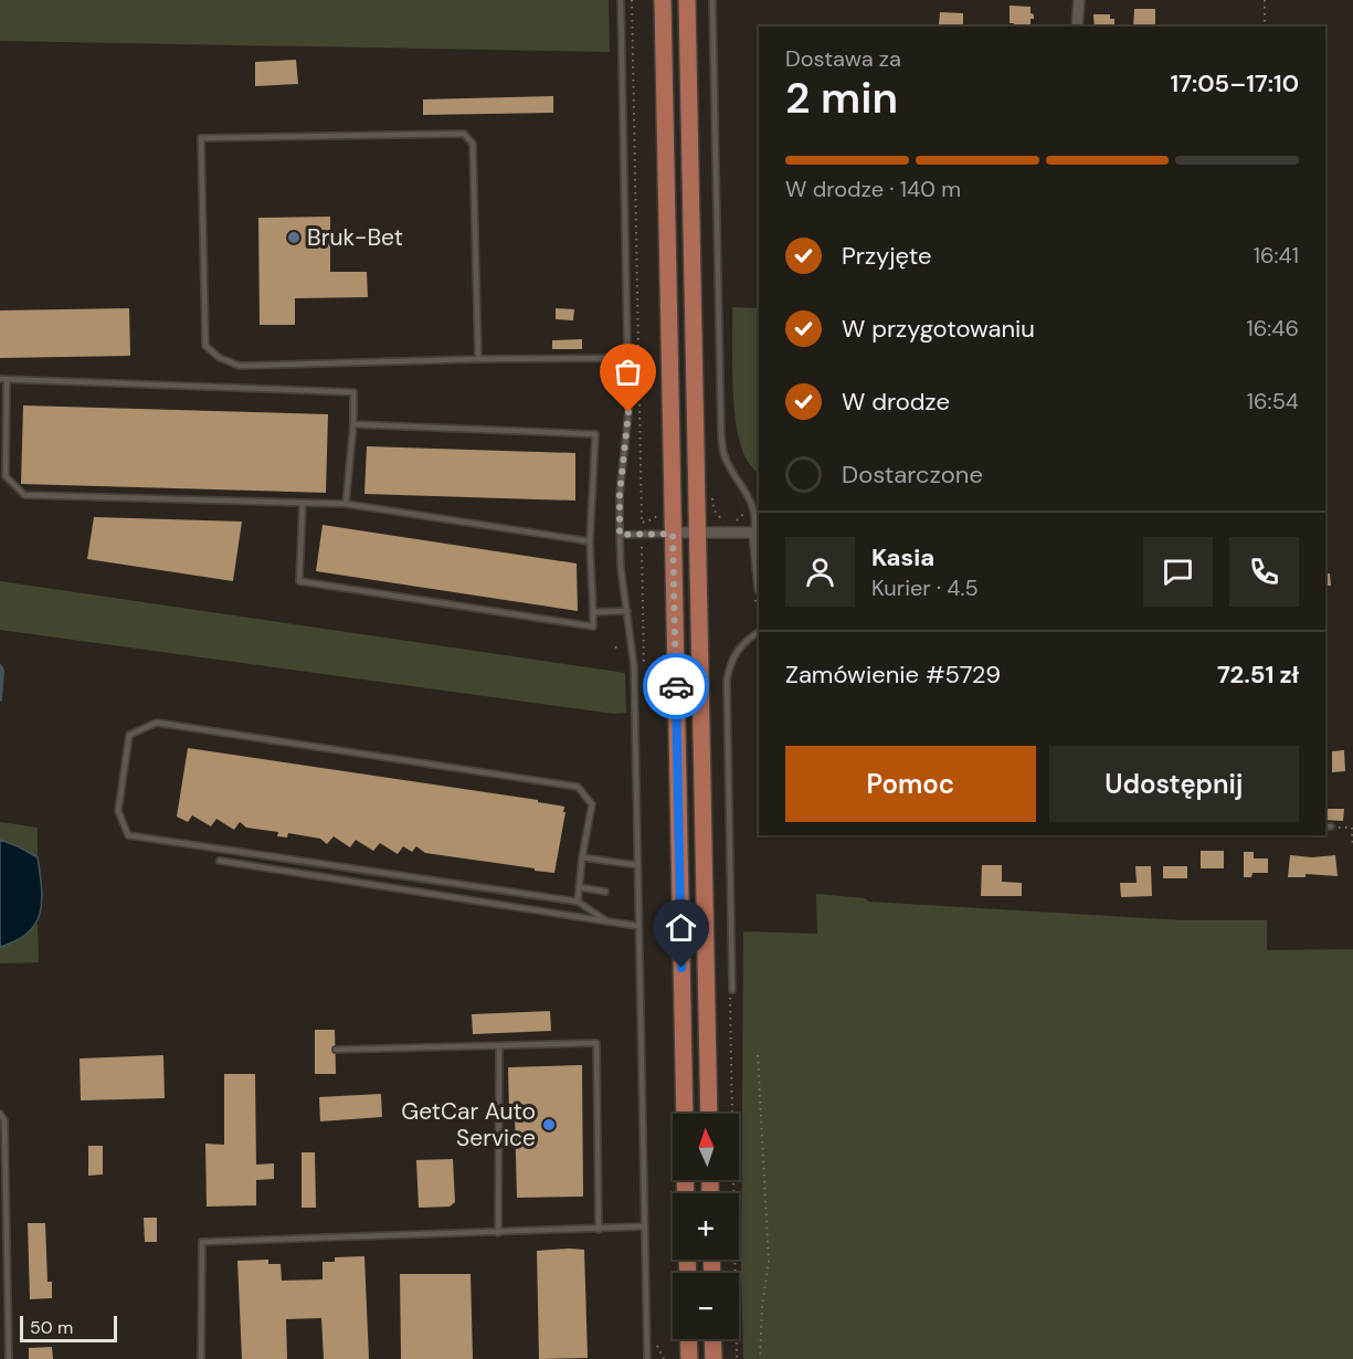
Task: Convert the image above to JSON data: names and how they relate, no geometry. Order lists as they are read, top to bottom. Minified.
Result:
{"places":["Bruk-Bet","GetCar Auto Service"],"scale_bar":"50 m","north":"top","page":{"heading":["2 min","Dostawa za","17:05–17:10"],"panel":["Kasia","Kurier · 4.5","Zamówienie #5729","72.51 zł"],"bar":"W drodze · 140 m","list":[["Przyjęte","16:41"],["W przygotowaniu","16:46"],["W drodze","16:54"],"Dostarczone"],"buttons":["Pomoc","Udostępnij"],"map_buttons":["+","−"],"scale":"50 m"}}
